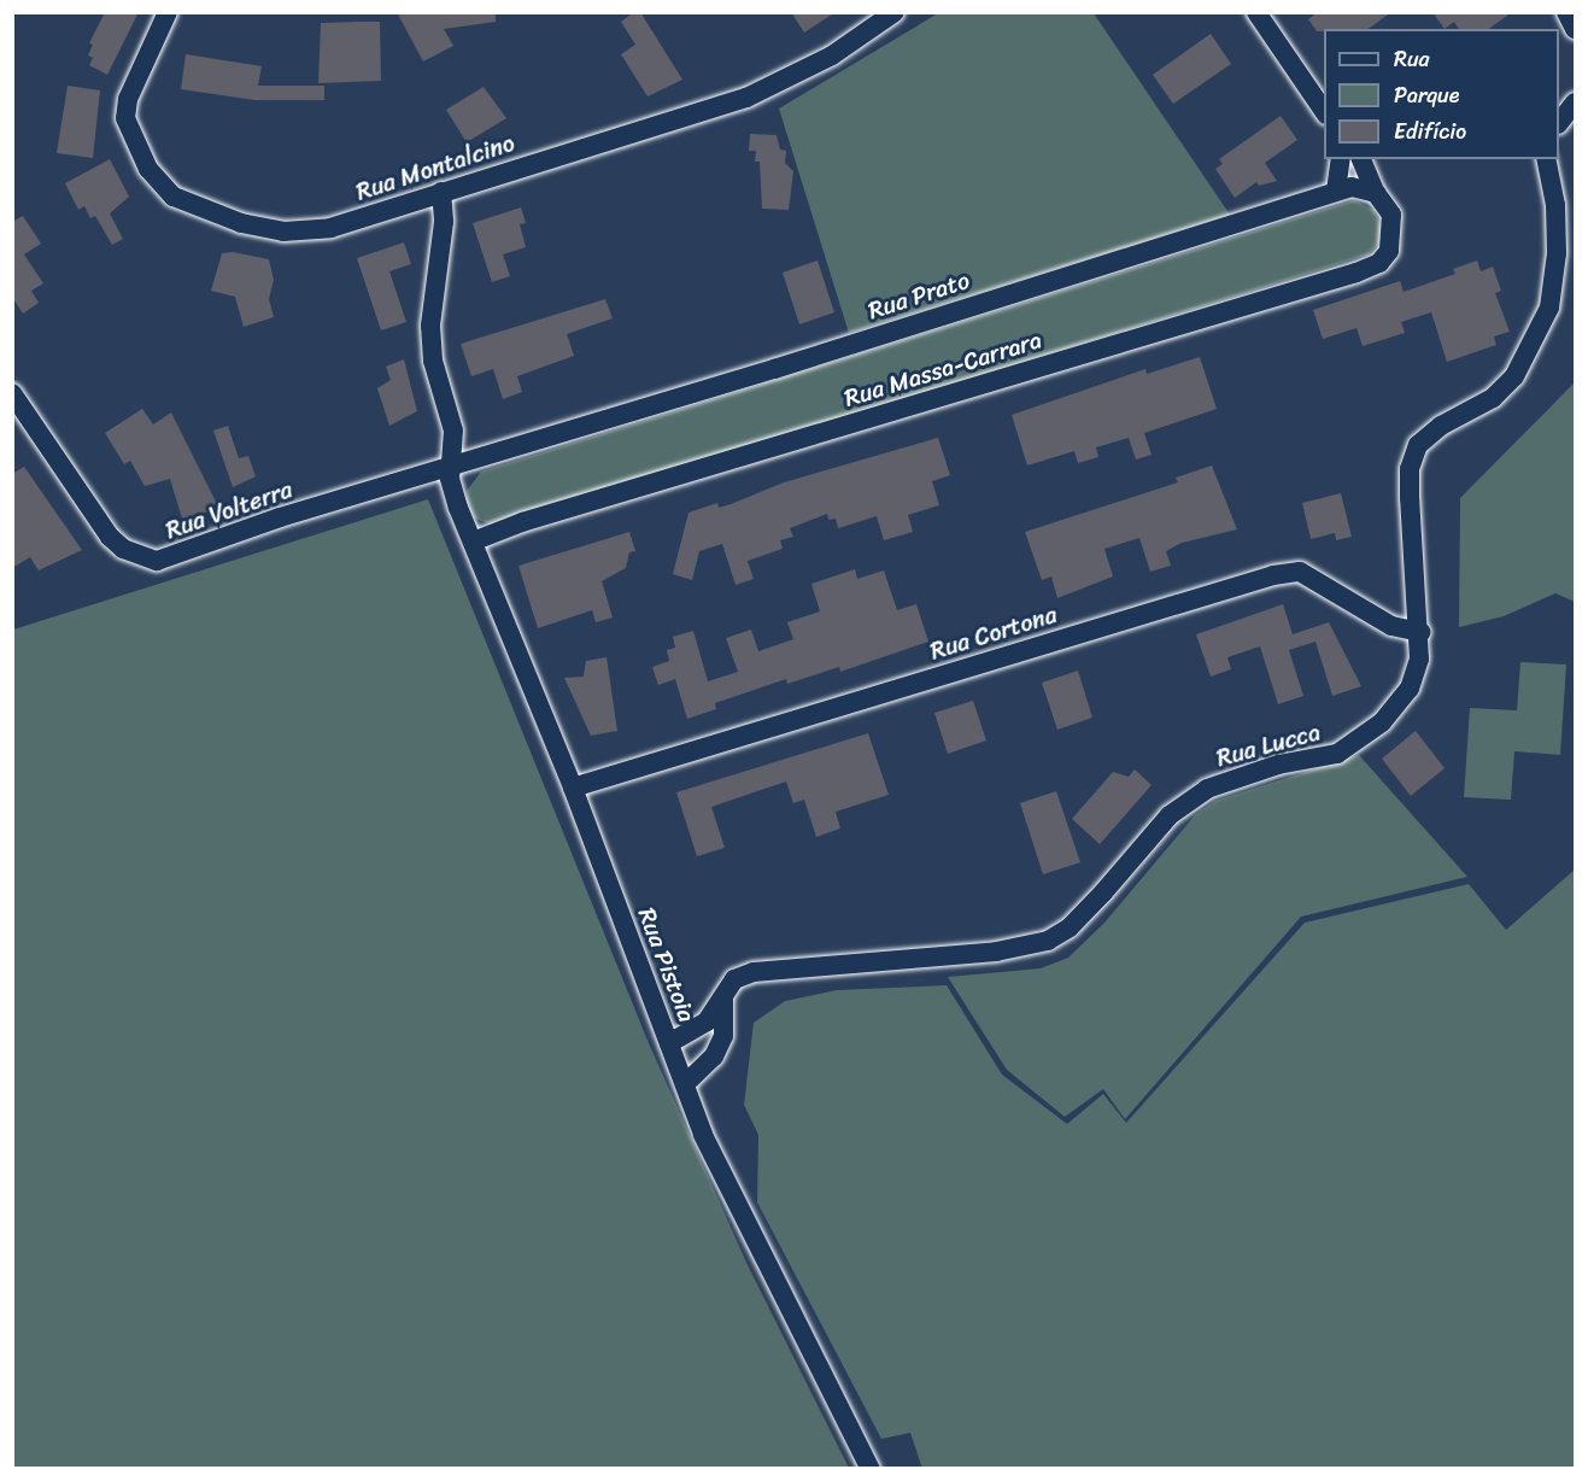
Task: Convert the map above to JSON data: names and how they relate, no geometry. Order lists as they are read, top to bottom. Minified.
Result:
{"streets":{"street":["Rua Montalcino","Rua Prato","Rua Massa-Carrara","Rua Volterra","Rua Cortona","Rua Lucca","Rua Pistoia"]},"crossings":[["Rua Montalcino","Rua Pistoia"],["Rua Prato","Rua Massa-Carrara"],["Rua Prato","Rua Volterra"],["Rua Prato","Rua Pistoia"],["Rua Massa-Carrara","Rua Pistoia"],["Rua Volterra","Rua Pistoia"],["Rua Cortona","Rua Lucca"],["Rua Cortona","Rua Pistoia"],["Rua Lucca","Rua Pistoia"]],"legend":["Rua","Parque","Edifício"]}
